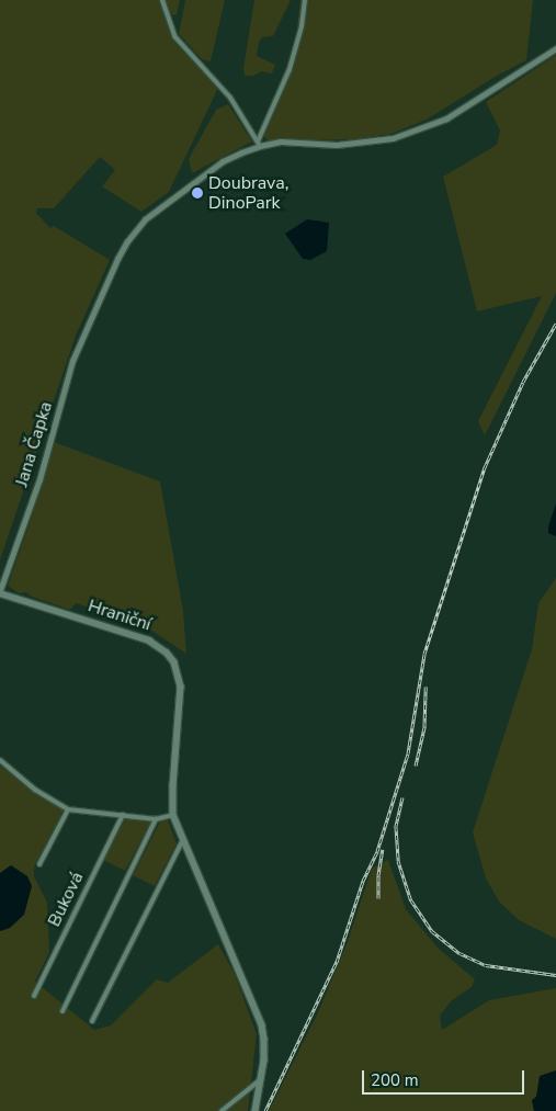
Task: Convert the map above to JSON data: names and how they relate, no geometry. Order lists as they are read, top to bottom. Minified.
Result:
{"streets":{"main road":["Hraniční"],"street":["Jana Čapka","Buková"]},"crossings":[["Jana Čapka","Hraniční"]],"places":["Doubrava, DinoPark"],"scale_bar":"200 m"}
